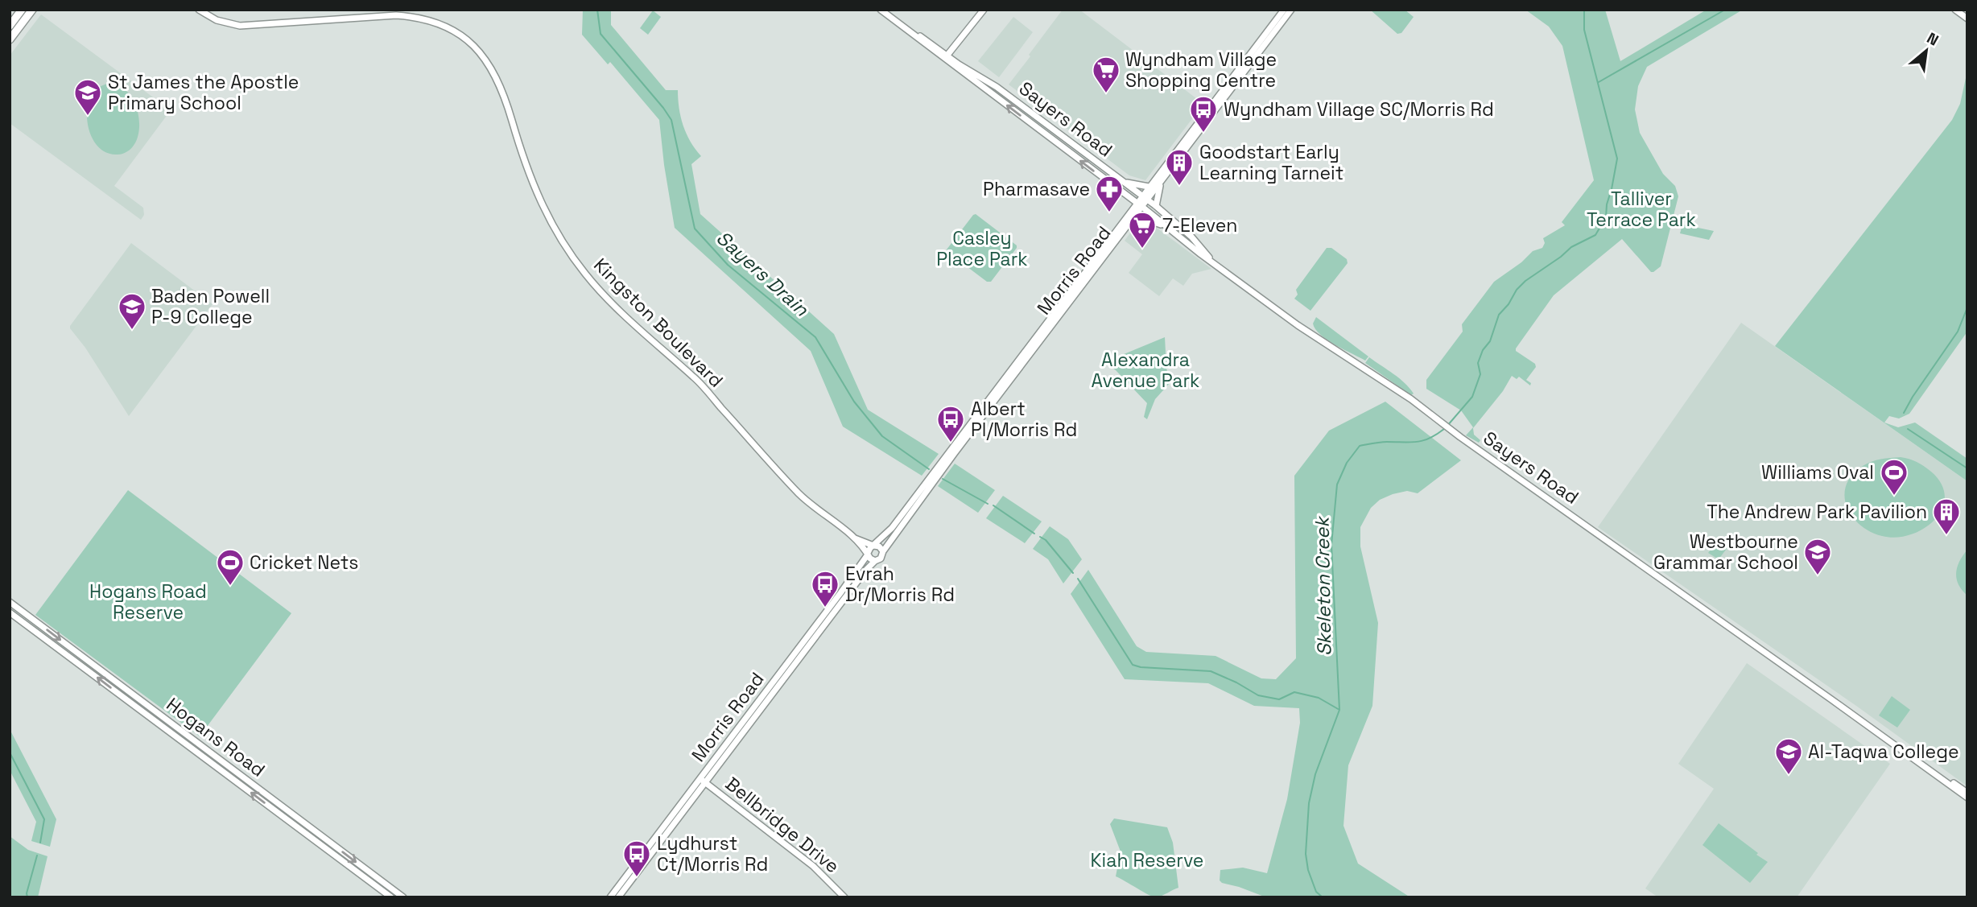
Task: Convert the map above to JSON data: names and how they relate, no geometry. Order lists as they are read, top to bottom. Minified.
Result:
{"streets":{"street":["Sayers Road","Morris Road","Kingston Boulevard","Hogans Road","Bellbridge Drive"]},"crossings":[["Sayers Road","Morris Road"],["Morris Road","Kingston Boulevard"],["Morris Road","Bellbridge Drive"]],"water":["Sayers Drain","Skeleton Creek"],"parks":["Talliver Terrace Park","Casley Place Park","Alexandra Avenue Park","Hogans Road Reserve","Kiah Reserve"],"places":{"supermarket":["Wyndham Village Shopping Centre","7-Eleven"],"school or university":["St James the Apostle Primary School","Baden Powell P-9 College","Westbourne Grammar School","Al-Taqwa College"],"bus stop":["Wyndham Village SC/Morris Rd","Albert Pl/Morris Rd","Evrah Dr/Morris Rd","Lydhurst Ct/Morris Rd"],"building":["Goodstart Early Learning Tarneit","The Andrew Park Pavilion"],"pharmacy":["Pharmasave"],"sports":["Williams Oval","Cricket Nets"]},"north":"top right"}
